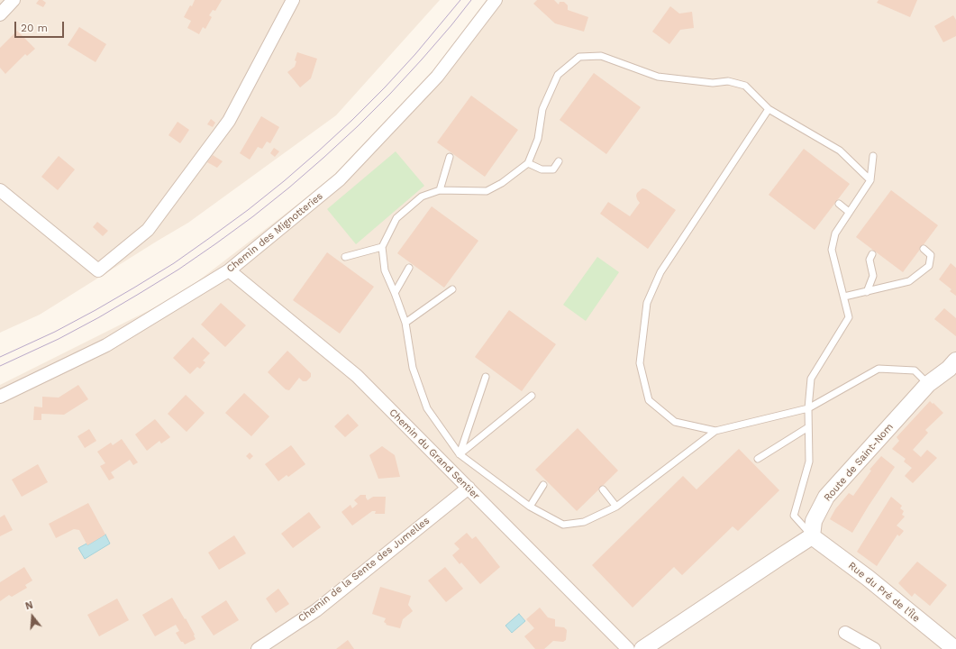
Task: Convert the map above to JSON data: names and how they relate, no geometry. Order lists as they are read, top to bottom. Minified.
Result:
{"streets":{"street":["Chemin des Mignotteries","Chemin du Grand Sentier","Route de Saint-Nom","Chemin de la Sente des Jumelles","Rue du Pré de l'Île"]},"crossings":[["Chemin des Mignotteries","Chemin du Grand Sentier"],["Chemin du Grand Sentier","Chemin de la Sente des Jumelles"],["Route de Saint-Nom","Rue du Pré de l'Île"]],"scale_bar":"20 m","north":"top"}
